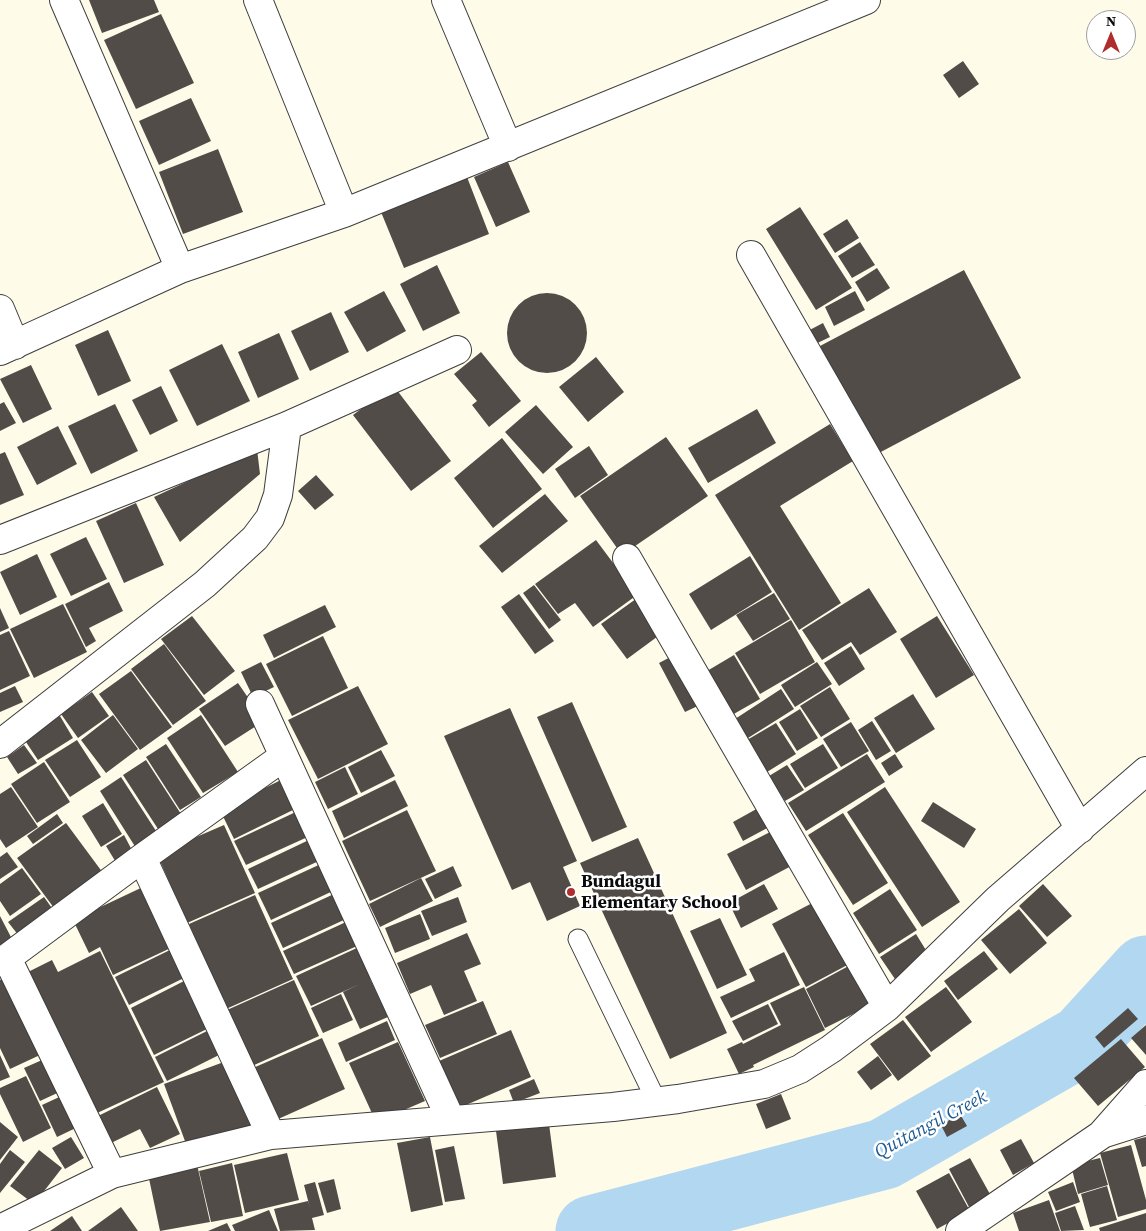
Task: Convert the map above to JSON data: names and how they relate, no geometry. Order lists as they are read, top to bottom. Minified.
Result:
{"water":["Quitangil Creek"],"places":["Bundagul Elementary School"],"north":"top"}
